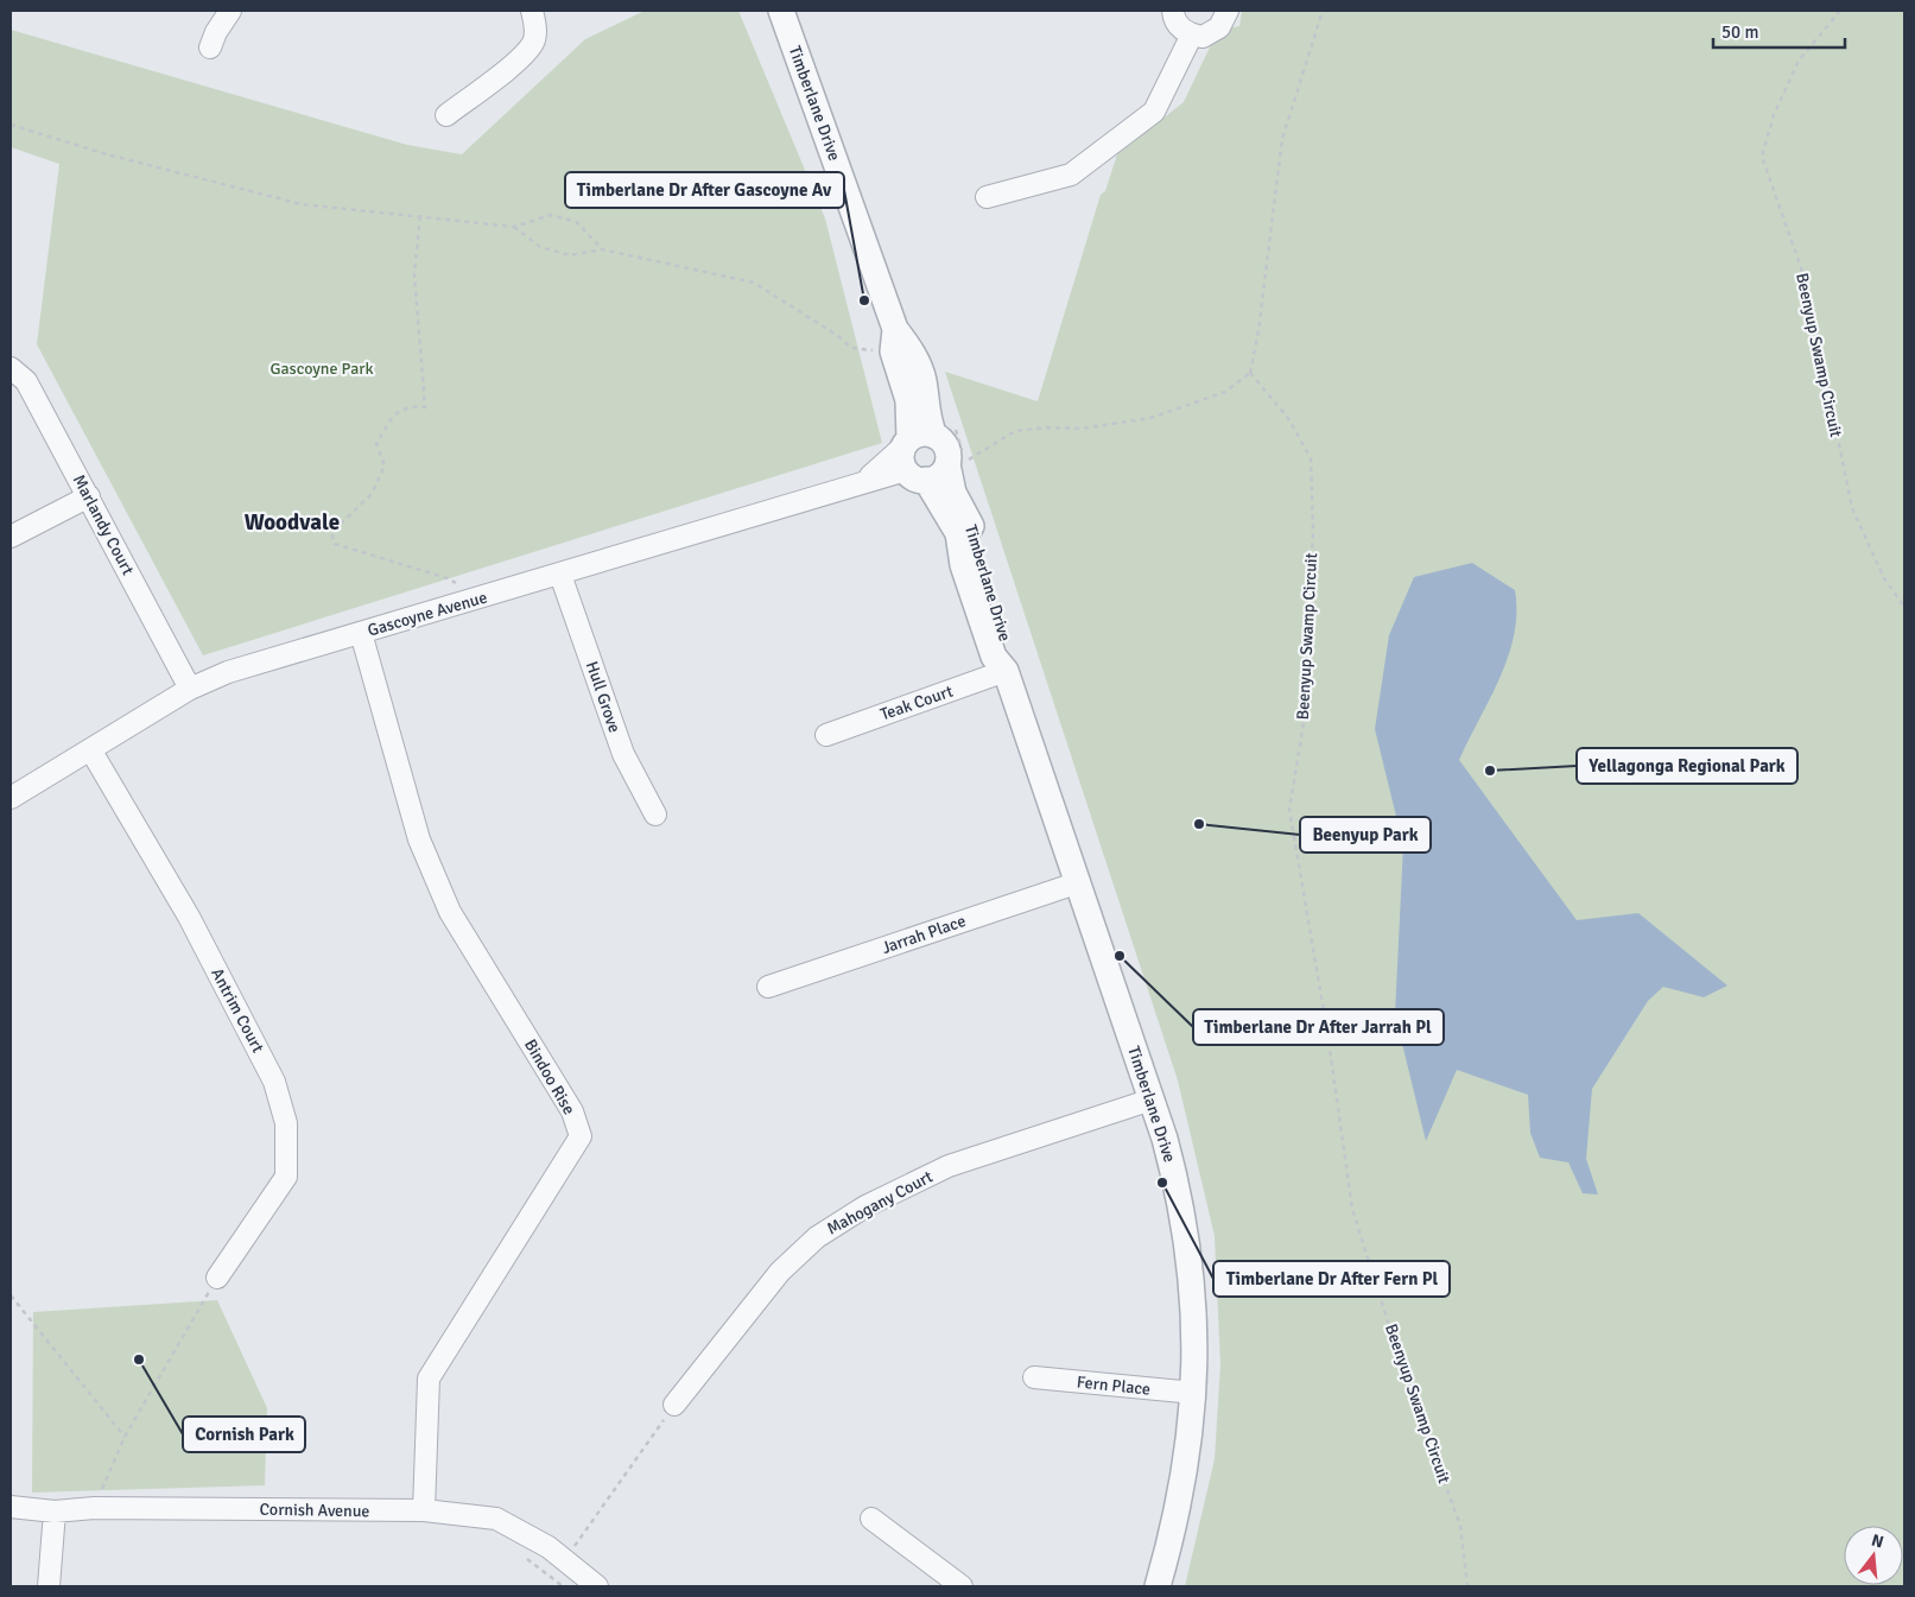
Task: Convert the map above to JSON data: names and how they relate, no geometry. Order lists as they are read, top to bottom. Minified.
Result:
{"streets":{"street":["Timberlane Drive","Marlandy Court","Gascoyne Avenue","Hull Grove","Teak Court","Jarrah Place","Antrim Court","Bindoo Rise","Mahogany Court","Fern Place","Cornish Avenue"],"path":["Beenyup Swamp Circuit"]},"crossings":[["Timberlane Drive","Gascoyne Avenue"],["Timberlane Drive","Teak Court"],["Timberlane Drive","Jarrah Place"],["Timberlane Drive","Mahogany Court"],["Timberlane Drive","Fern Place"],["Marlandy Court","Gascoyne Avenue"],["Gascoyne Avenue","Hull Grove"],["Gascoyne Avenue","Antrim Court"],["Gascoyne Avenue","Bindoo Rise"],["Bindoo Rise","Cornish Avenue"]],"districts":["Woodvale"],"parks":["Gascoyne Park"],"places":["Timberlane Dr After Gascoyne Av","Yellagonga Regional Park","Beenyup Park","Timberlane Dr After Jarrah Pl","Timberlane Dr After Fern Pl","Cornish Park"],"scale_bar":"50 m","north":"top"}
